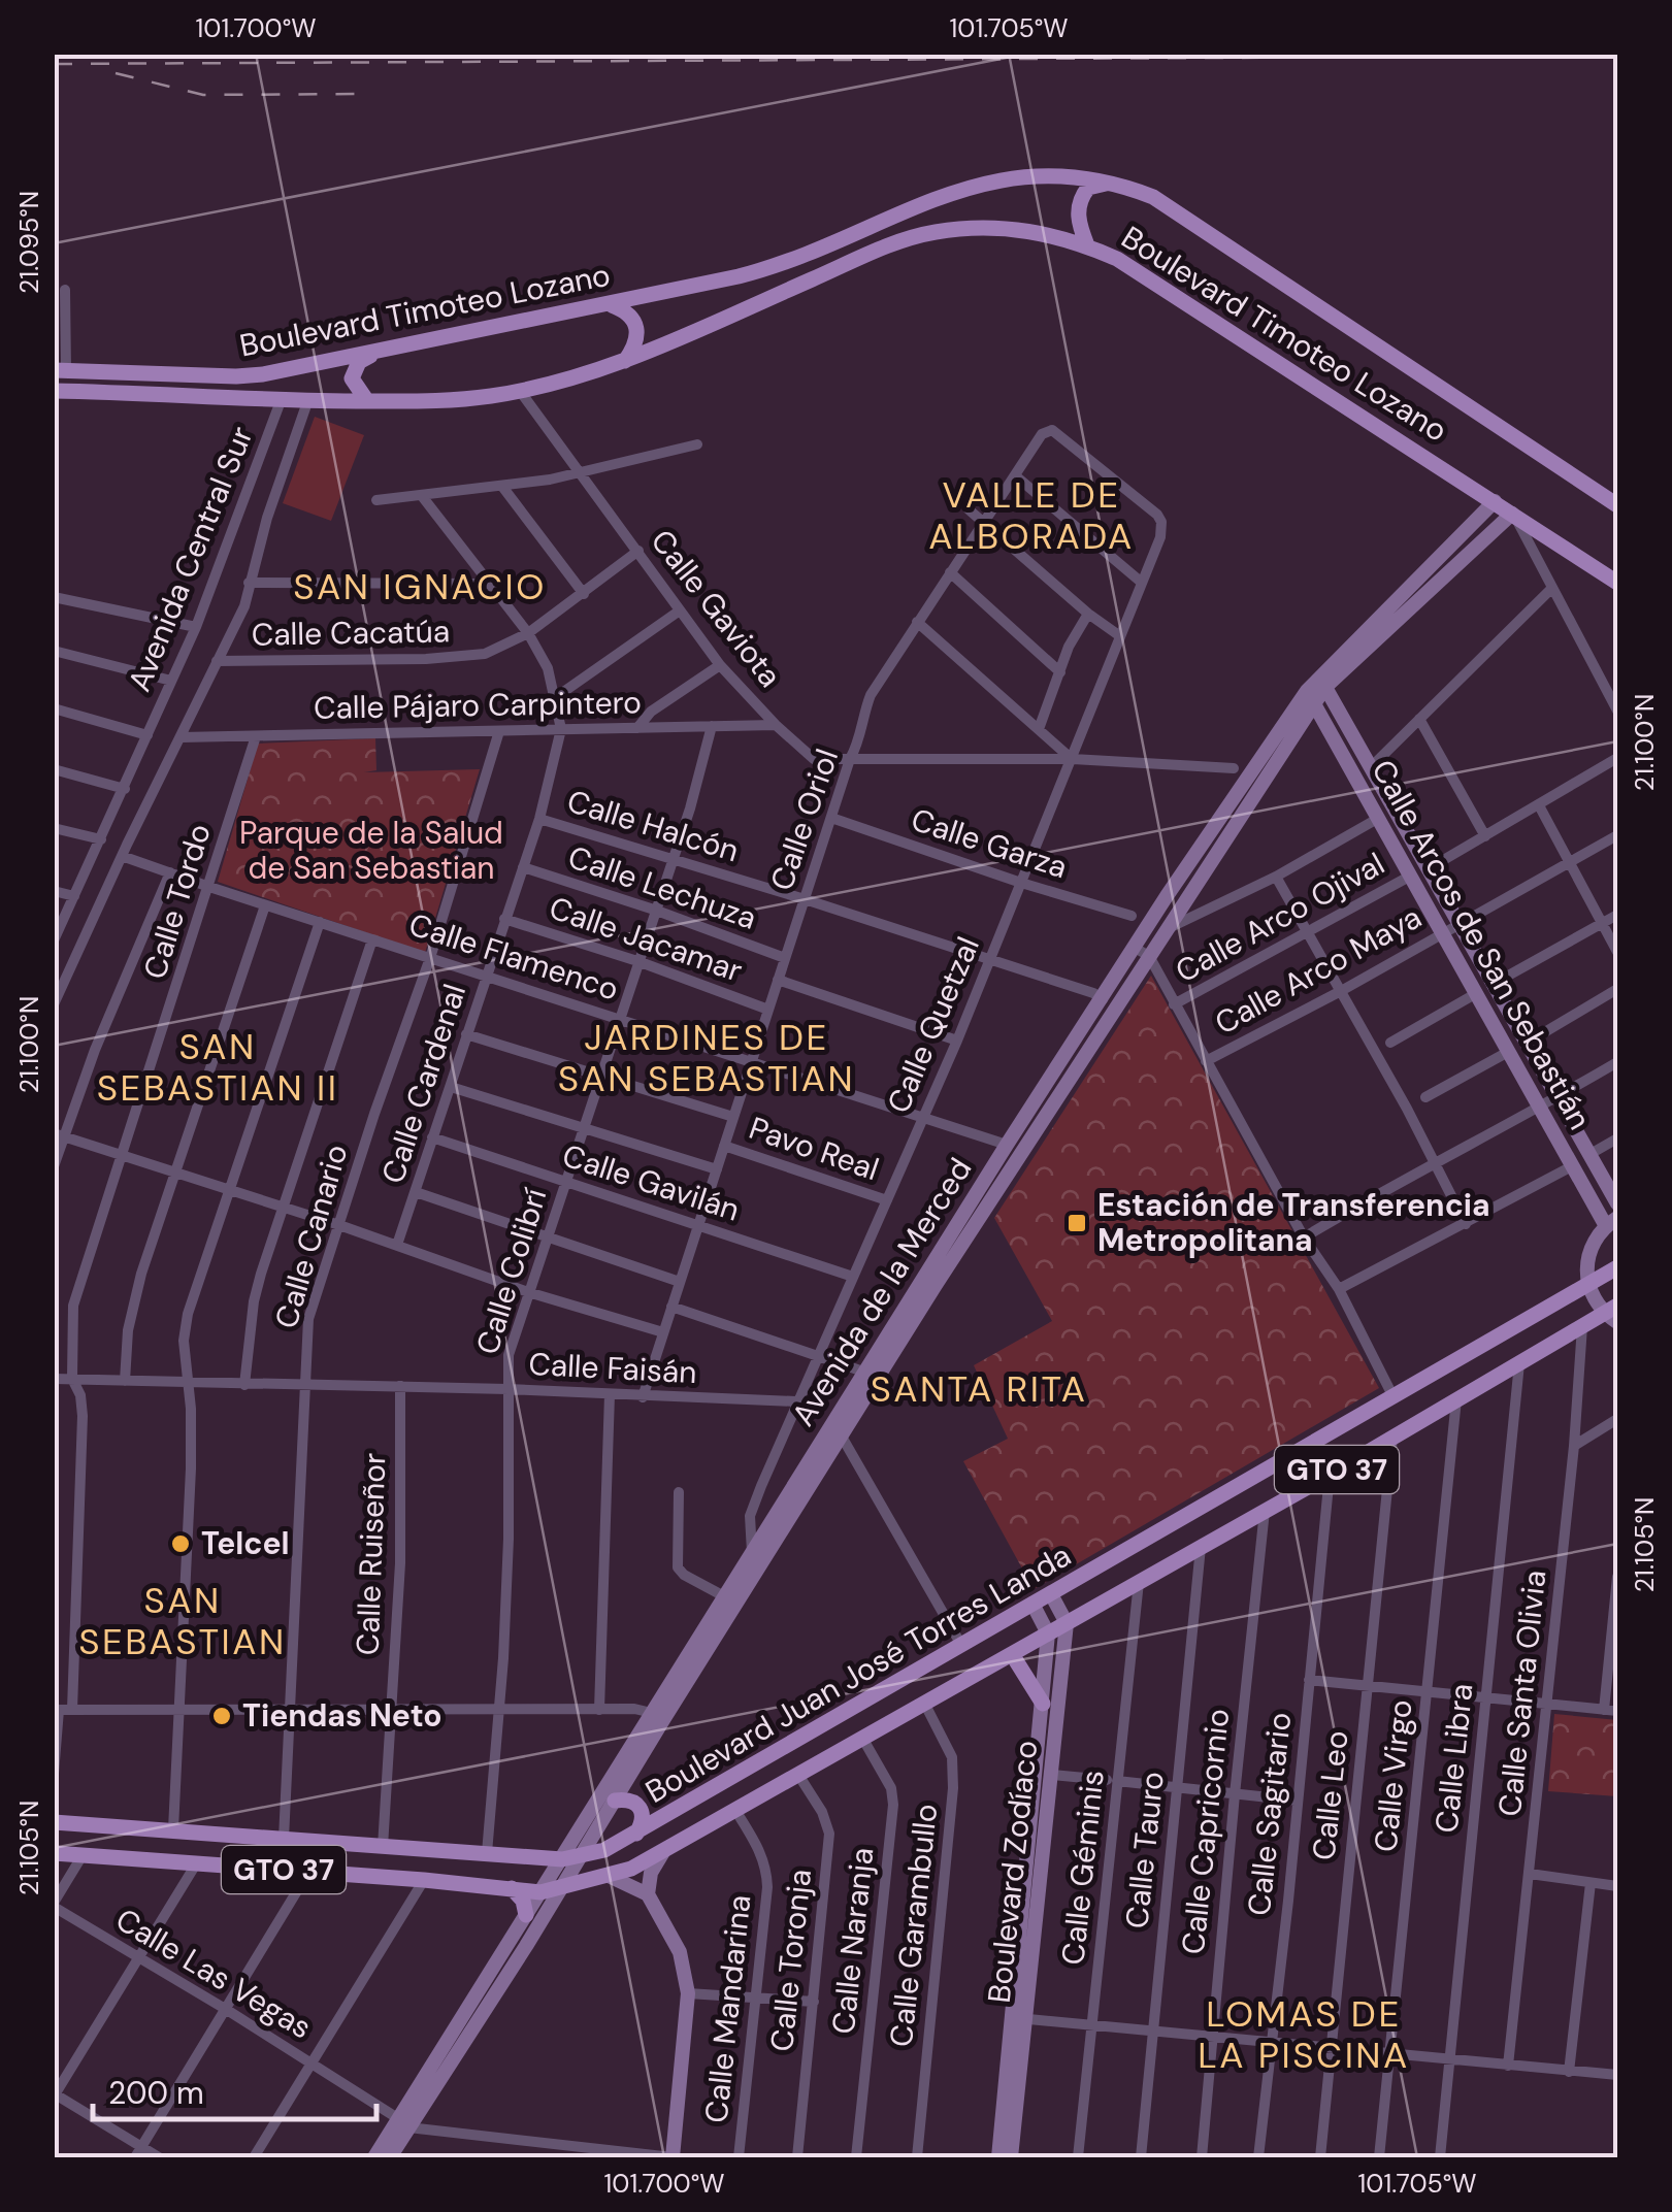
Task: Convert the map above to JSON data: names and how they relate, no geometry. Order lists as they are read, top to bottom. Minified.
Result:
{"streets":{"main road":["Boulevard Timoteo Lozano","GTO 37","Boulevard Juan José Torres Landa"],"street":["Avenida Central Sur","Calle Gaviota","Calle Cacatúa","Calle Pájaro Carpintero","Calle Oriol","Calle Halcón","Calle Garza","Calle Lechuza","Calle Tordo","Calle Arco Ojival","Calle Jacamar","Calle Arcos de San Sebastián","Calle Flamenco","Calle Arco Maya","Calle Quetzal","Calle Cardenal","Pavo Real","Calle Gavilán","Calle Canario","Calle Colibrí","Avenida de la Merced","Calle Faisán","Calle Ruiseñor","Calle Santa Olivia","Calle Libra","Calle Virgo","Calle Leo","Calle Sagitario","Calle Capricornio","Calle Tauro","Calle Géminis","Boulevard Zodíaco","Calle Garambullo","Calle Naranja","Calle Toronja","Calle Las Vegas","Calle Mandarina"]},"crossings":[["Boulevard Timoteo Lozano","Avenida Central Sur"],["Boulevard Timoteo Lozano","Calle Gaviota"],["Boulevard Timoteo Lozano","Avenida de la Merced"],["Calle Gaviota","Calle Cacatúa"],["Calle Gaviota","Calle Pájaro Carpintero"],["Calle Gaviota","Calle Oriol"],["Calle Gaviota","Calle Quetzal"],["Calle Cacatúa","Calle Cardenal"],["Calle Pájaro Carpintero","Calle Tordo"],["Calle Pájaro Carpintero","Calle Cardenal"],["Calle Pájaro Carpintero","Calle Canario"],["Calle Pájaro Carpintero","Calle Colibrí"],["Calle Oriol","Calle Halcón"],["Calle Oriol","Calle Garza"],["Calle Oriol","Calle Lechuza"],["Calle Oriol","Calle Jacamar"],["Calle Oriol","Calle Flamenco"],["Calle Oriol","Calle Quetzal"],["Calle Oriol","Pavo Real"],["Calle Oriol","Calle Gavilán"],["Calle Oriol","Calle Faisán"],["Calle Halcón","Calle Quetzal"],["Calle Halcón","Calle Cardenal"],["Calle Halcón","Calle Colibrí"],["Calle Halcón","Avenida de la Merced"],["Calle Garza","Calle Quetzal"],["Calle Lechuza","Calle Cardenal"],["Calle Lechuza","Calle Colibrí"],["Calle Tordo","Calle Flamenco"],["Calle Tordo","Calle Faisán"],["Calle Arco Ojival","Calle Arcos de San Sebastián"],["Calle Jacamar","Calle Cardenal"],["Calle Jacamar","Calle Colibrí"],["Calle Arcos de San Sebastián","Calle Arco Maya"],["Calle Arcos de San Sebastián","Avenida de la Merced"],["Calle Arcos de San Sebastián","Boulevard Juan José Torres Landa"],["Calle Flamenco","Calle Quetzal"],["Calle Flamenco","Calle Cardenal"],["Calle Flamenco","Calle Canario"],["Calle Flamenco","Calle Colibrí"],["Calle Flamenco","Avenida de la Merced"],["Calle Quetzal","Pavo Real"],["Calle Quetzal","Calle Gavilán"],["Calle Quetzal","Avenida de la Merced"],["Calle Quetzal","Calle Faisán"],["Calle Cardenal","Calle Gavilán"],["Calle Gavilán","Calle Colibrí"],["Calle Canario","Calle Faisán"],["Calle Canario","Boulevard Juan José Torres Landa"],["Calle Colibrí","Calle Faisán"],["Calle Colibrí","Boulevard Juan José Torres Landa"],["Avenida de la Merced","Boulevard Juan José Torres Landa"],["Avenida de la Merced","Calle Las Vegas"],["Calle Faisán","Calle Ruiseñor"],["Calle Ruiseñor","Boulevard Juan José Torres Landa"],["Boulevard Juan José Torres Landa","Calle Santa Olivia"],["Boulevard Juan José Torres Landa","Calle Libra"],["Boulevard Juan José Torres Landa","Calle Virgo"],["Boulevard Juan José Torres Landa","Calle Leo"],["Boulevard Juan José Torres Landa","Calle Sagitario"],["Boulevard Juan José Torres Landa","Calle Capricornio"],["Boulevard Juan José Torres Landa","Calle Tauro"],["Boulevard Juan José Torres Landa","Calle Géminis"],["Boulevard Juan José Torres Landa","Boulevard Zodíaco"],["Boulevard Juan José Torres Landa","Calle Garambullo"],["Boulevard Juan José Torres Landa","Calle Naranja"],["Boulevard Juan José Torres Landa","Calle Toronja"],["Boulevard Juan José Torres Landa","Calle Mandarina"]],"districts":["VALLE DE ALBORADA","SAN IGNACIO","JARDINES DE SAN SEBASTIAN","SAN SEBASTIAN II","SANTA RITA","SAN SEBASTIAN","LOMAS DE LA PISCINA"],"parks":["Parque de la Salud de San Sebastian"],"places":{"transit":["Estación de Transferencia Metropolitana"],"other":["Telcel","Tiendas Neto"]},"scale_bar":"200 m","coordinates":["101.700°W","101.705°W","21.095°N","21.100°N","21.105°N"]}
